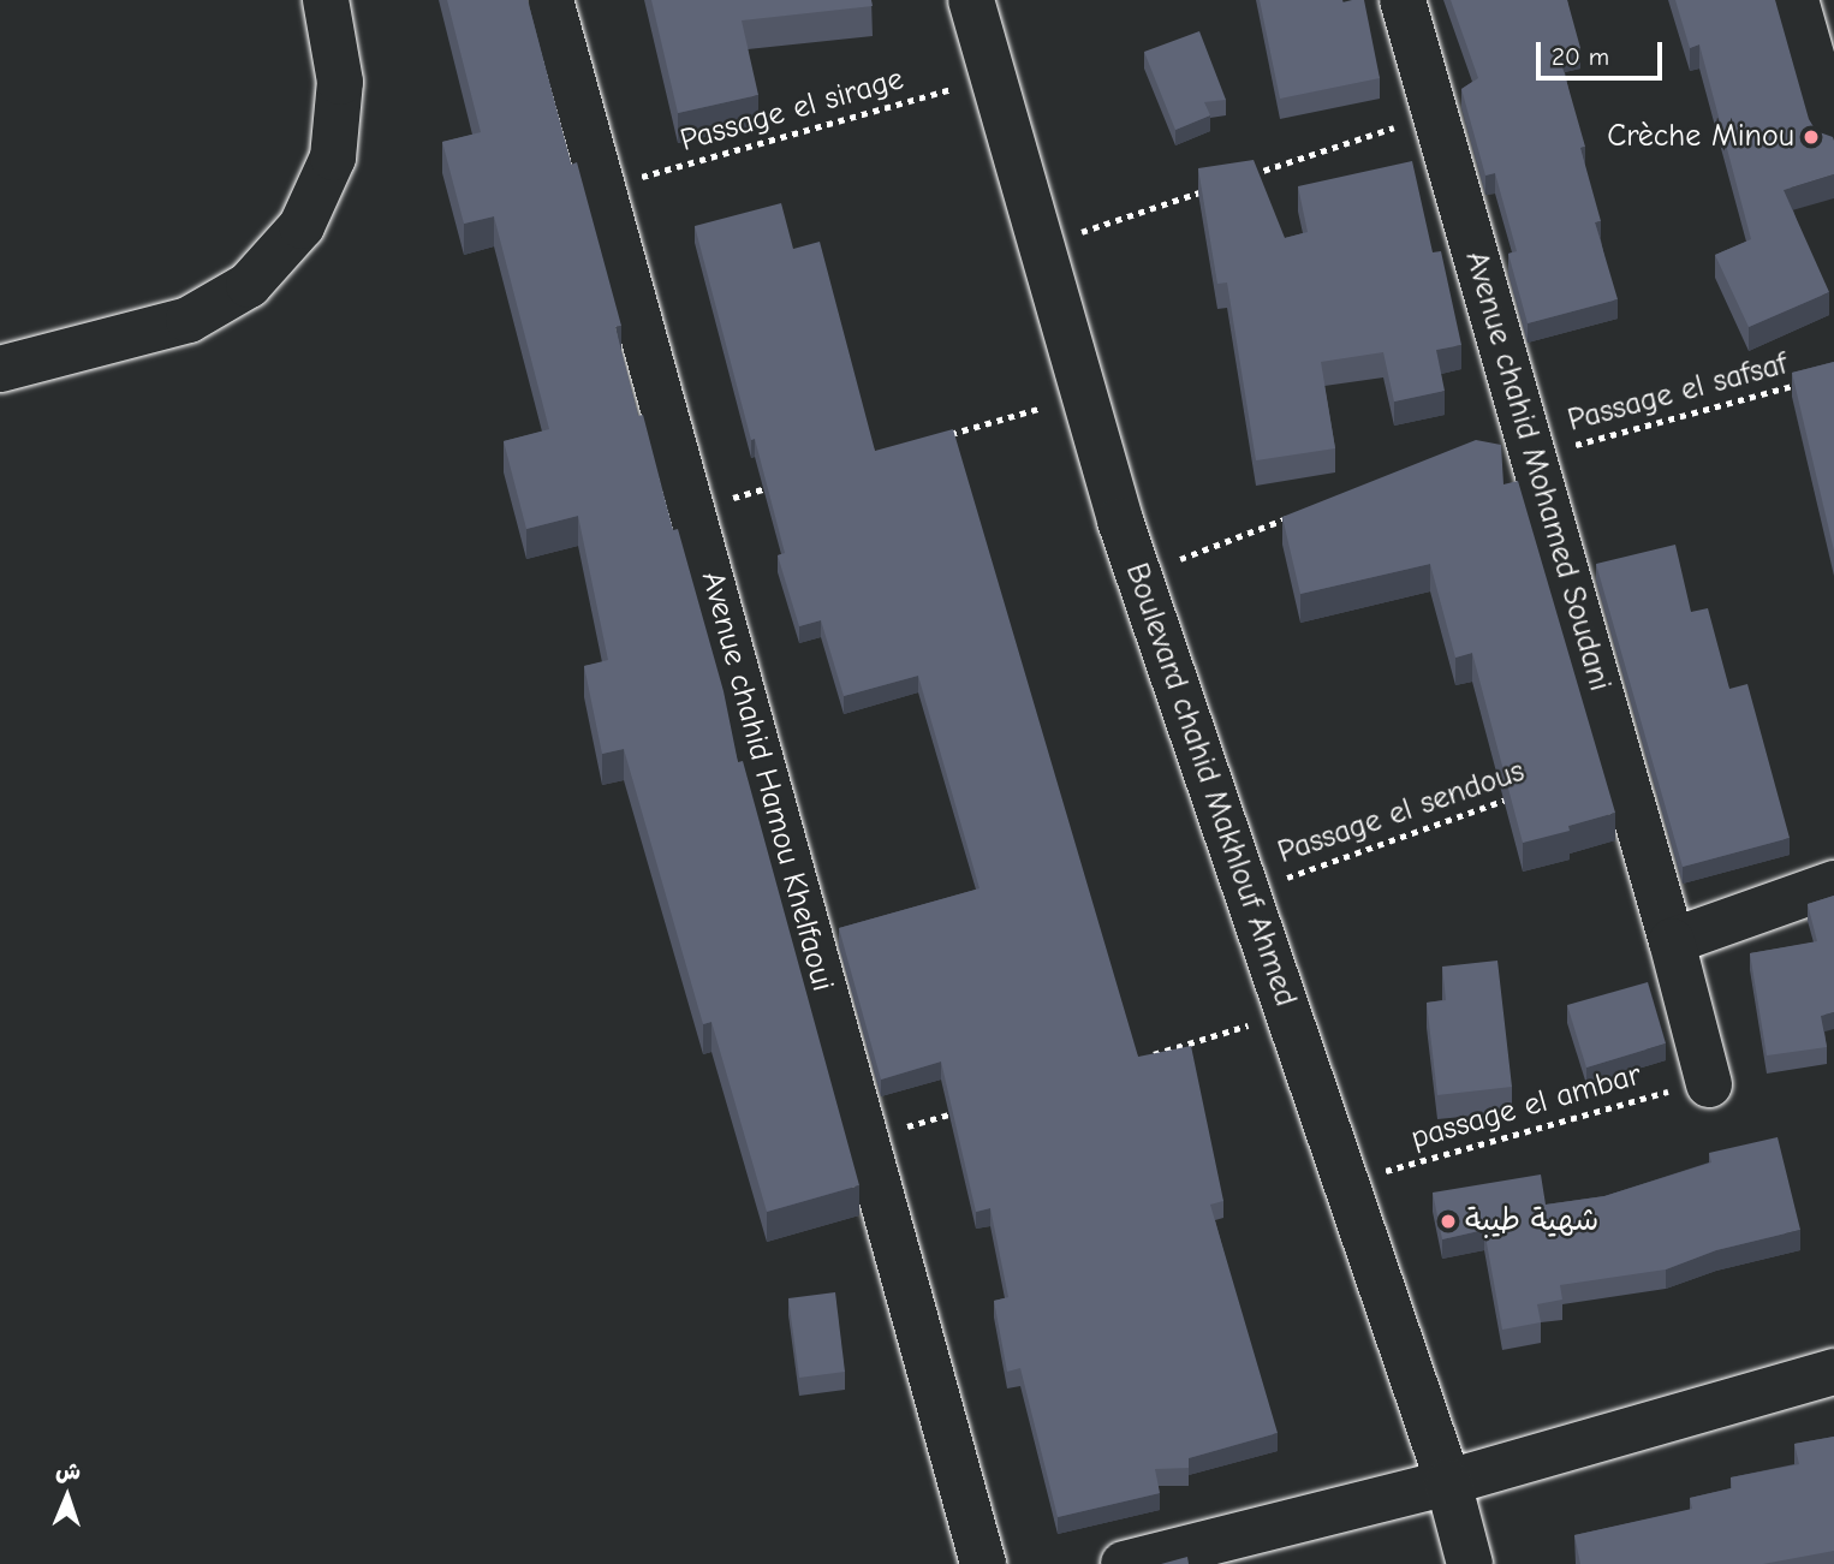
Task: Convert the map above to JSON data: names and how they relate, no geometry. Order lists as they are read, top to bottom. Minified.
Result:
{"streets":{"street":["Avenue chahid Mohamed Soudani","Avenue chahid Hamou Khelfaoui","Boulevard chahid Makhlouf Ahmed"],"path":["Passage el sirage","Passage el safsaf","Passage el sendous","passage el ambar"]},"crossings":[["Passage el sirage","Avenue chahid Hamou Khelfaoui"],["Passage el sirage","Boulevard chahid Makhlouf Ahmed"],["Passage el safsaf","Avenue chahid Mohamed Soudani"],["Avenue chahid Mohamed Soudani","passage el ambar"],["Boulevard chahid Makhlouf Ahmed","Passage el sendous"],["Boulevard chahid Makhlouf Ahmed","passage el ambar"]],"places":["Crèche Minou","شهية طيبة"],"scale_bar":"20 m","north":"top"}
